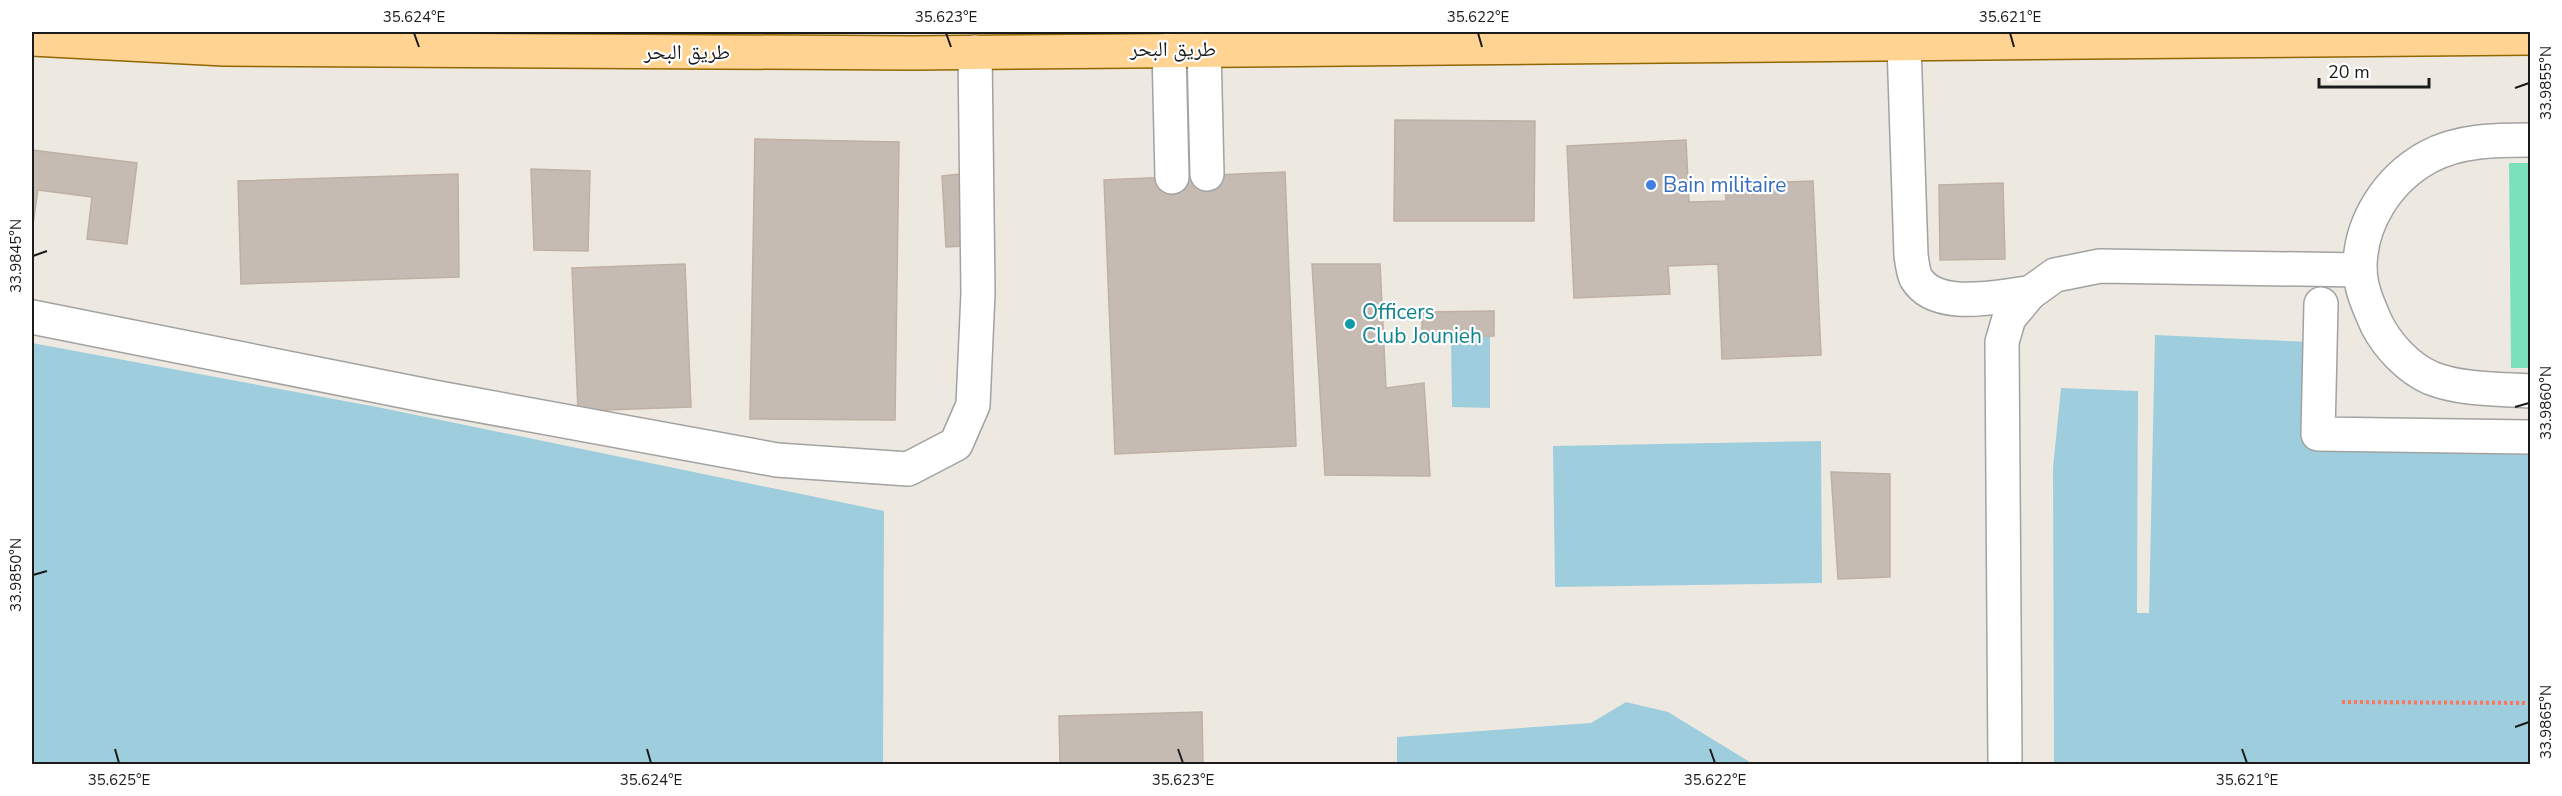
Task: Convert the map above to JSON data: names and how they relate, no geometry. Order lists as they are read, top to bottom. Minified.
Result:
{"streets":{"main road":["طريق البحر"]},"places":["Bain militaire","Officers Club Jounieh"],"scale_bar":"20 m","coordinates":["35.624°E","35.623°E","35.622°E","35.621°E","33.9855°N","33.9845°N","33.9860°N","33.9850°N","33.9865°N","35.625°E"]}
